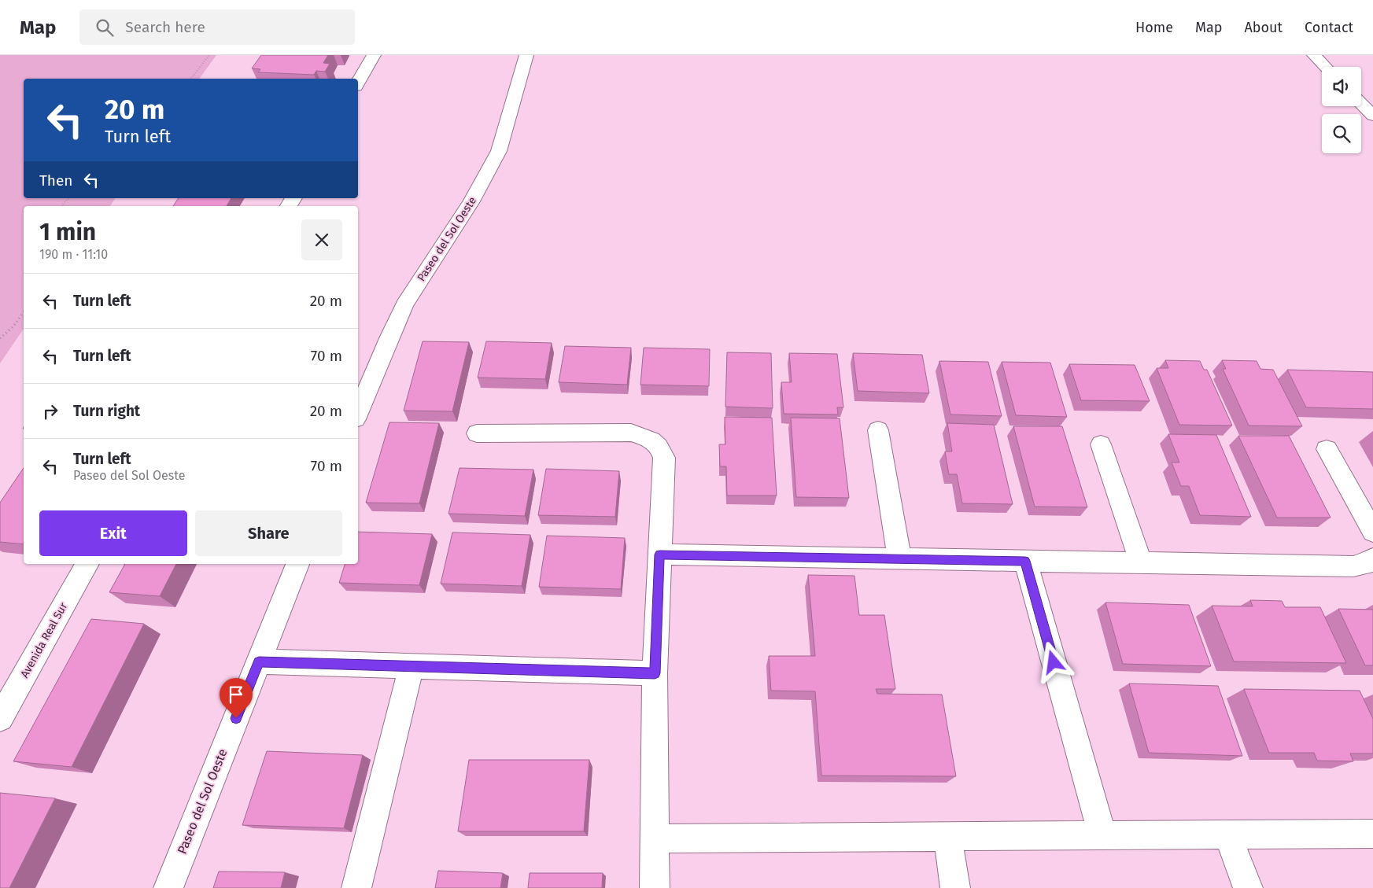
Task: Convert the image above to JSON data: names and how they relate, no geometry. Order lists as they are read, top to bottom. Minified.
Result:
{"streets":{"street":["Paseo del Sol Oeste","Avenida Real Sur"]},"page":{"header":"Map","search":"Search here","nav":["Home","Map","About","Contact"],"turn":["20 m","Turn left"],"then":"Then","heading":["1 min","190 m · 11:10"],"list":[{"name":"Turn left","value":"20 m"},{"name":"Turn left","value":"70 m"},{"name":"Turn right","value":"20 m"},{"name":"Turn left","note":"Paseo del Sol Oeste","value":"70 m"}],"buttons":["Exit","Share"]}}
